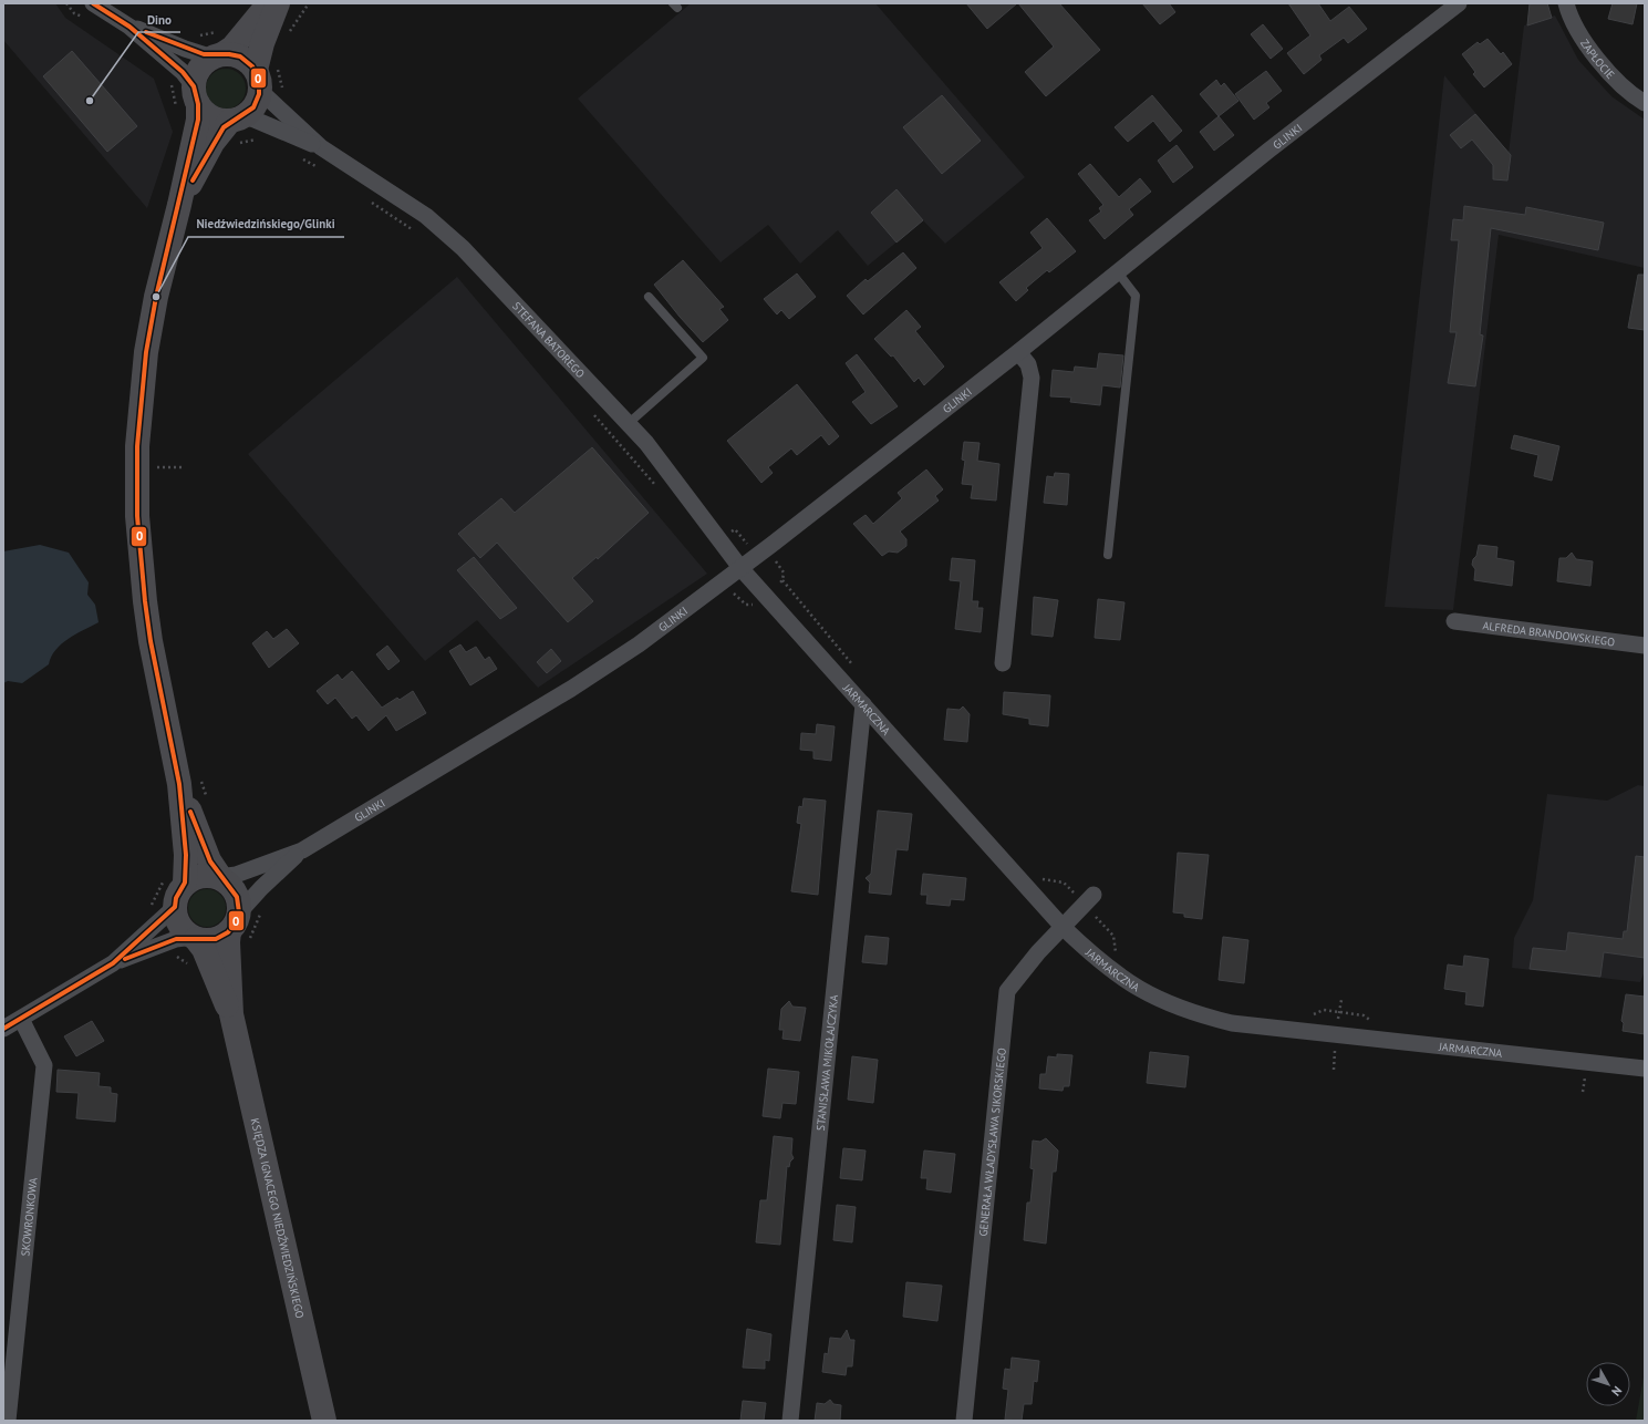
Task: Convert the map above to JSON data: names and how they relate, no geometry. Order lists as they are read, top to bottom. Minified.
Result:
{"streets":{"main road":["KSIĘDZA IGNACEGO NIEDŹWIEDZIŃSKIEGO"],"street":["ZAPŁOCIE","GLINKI","STEFANA BATOREGO","ALFREDA BRANDOWSKIEGO","JARMARCZNA","STANISŁAWA MIKOŁAJCZYKA","GENERAŁA WŁADYSŁAWA SIKORSKIEGO","SKOWRONKOWA"]},"crossings":[["GLINKI","STEFANA BATOREGO"],["GLINKI","JARMARCZNA"],["GLINKI","KSIĘDZA IGNACEGO NIEDŹWIEDZIŃSKIEGO"],["STEFANA BATOREGO","JARMARCZNA"],["JARMARCZNA","STANISŁAWA MIKOŁAJCZYKA"],["JARMARCZNA","GENERAŁA WŁADYSŁAWA SIKORSKIEGO"]],"places":["Dino","Niedźwiedzińskiego/Glinki"],"lines":["transit line 0"],"north":"bottom right"}
